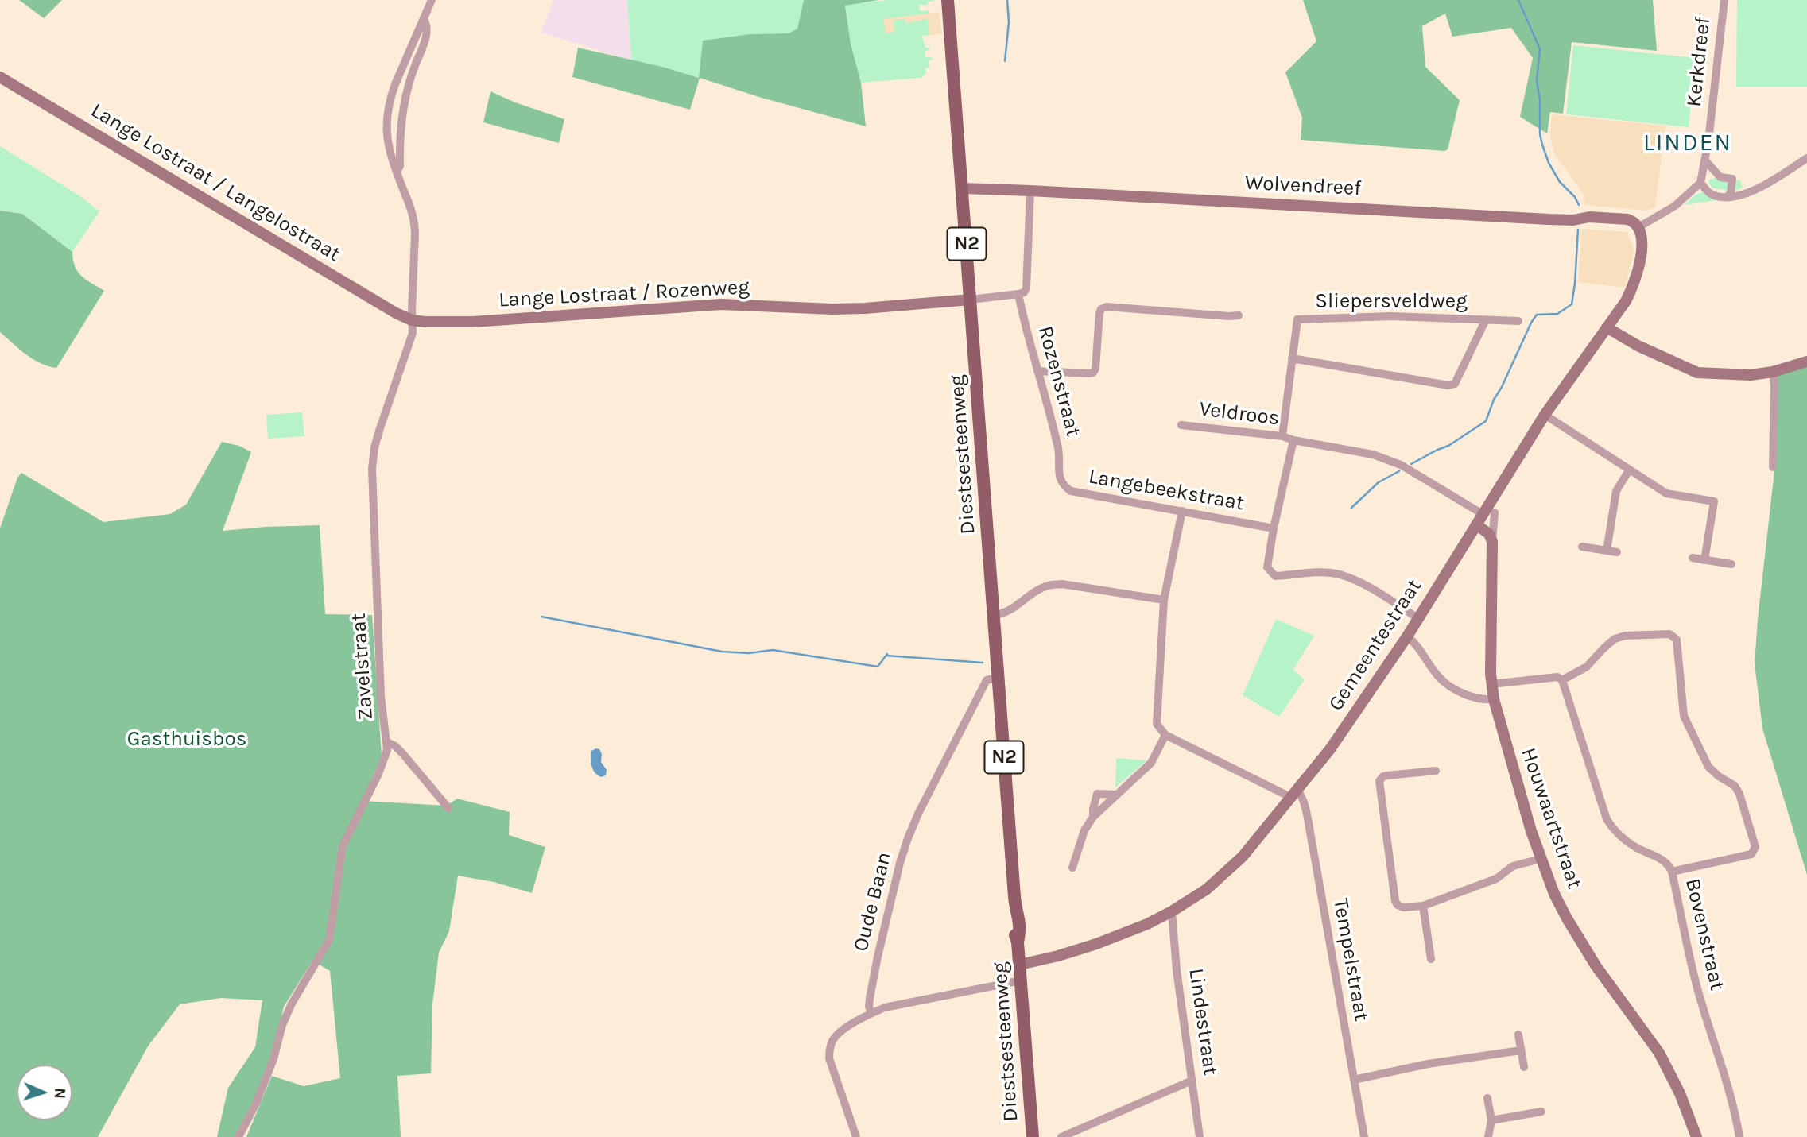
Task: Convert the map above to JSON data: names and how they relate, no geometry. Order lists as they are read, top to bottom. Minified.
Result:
{"streets":{"main road":["N2","Diestsesteenweg"],"street":["Kerkdreef","Lange Lostraat / Langelostraat","Wolvendreef","Lange Lostraat / Rozenweg","Sliepersveldweg","Rozenstraat","Veldroos","Langebeekstraat","Gemeentestraat","Zavelstraat","Houwaartstraat","Oude Baan","Bovenstraat","Tempelstraat","Lindestraat"]},"crossings":[["Lange Lostraat / Langelostraat","Lange Lostraat / Rozenweg"],["Lange Lostraat / Langelostraat","Zavelstraat"],["Wolvendreef","Diestsesteenweg"],["Wolvendreef","Gemeentestraat"],["Lange Lostraat / Rozenweg","Diestsesteenweg"],["Lange Lostraat / Rozenweg","Zavelstraat"],["Rozenstraat","Langebeekstraat"],["Veldroos","Gemeentestraat"],["Veldroos","Houwaartstraat"],["Diestsesteenweg","Gemeentestraat"],["Diestsesteenweg","Oude Baan"],["Gemeentestraat","Houwaartstraat"],["Gemeentestraat","Tempelstraat"],["Gemeentestraat","Lindestraat"]],"districts":["LINDEN"],"parks":["Gasthuisbos"],"north":"right"}
